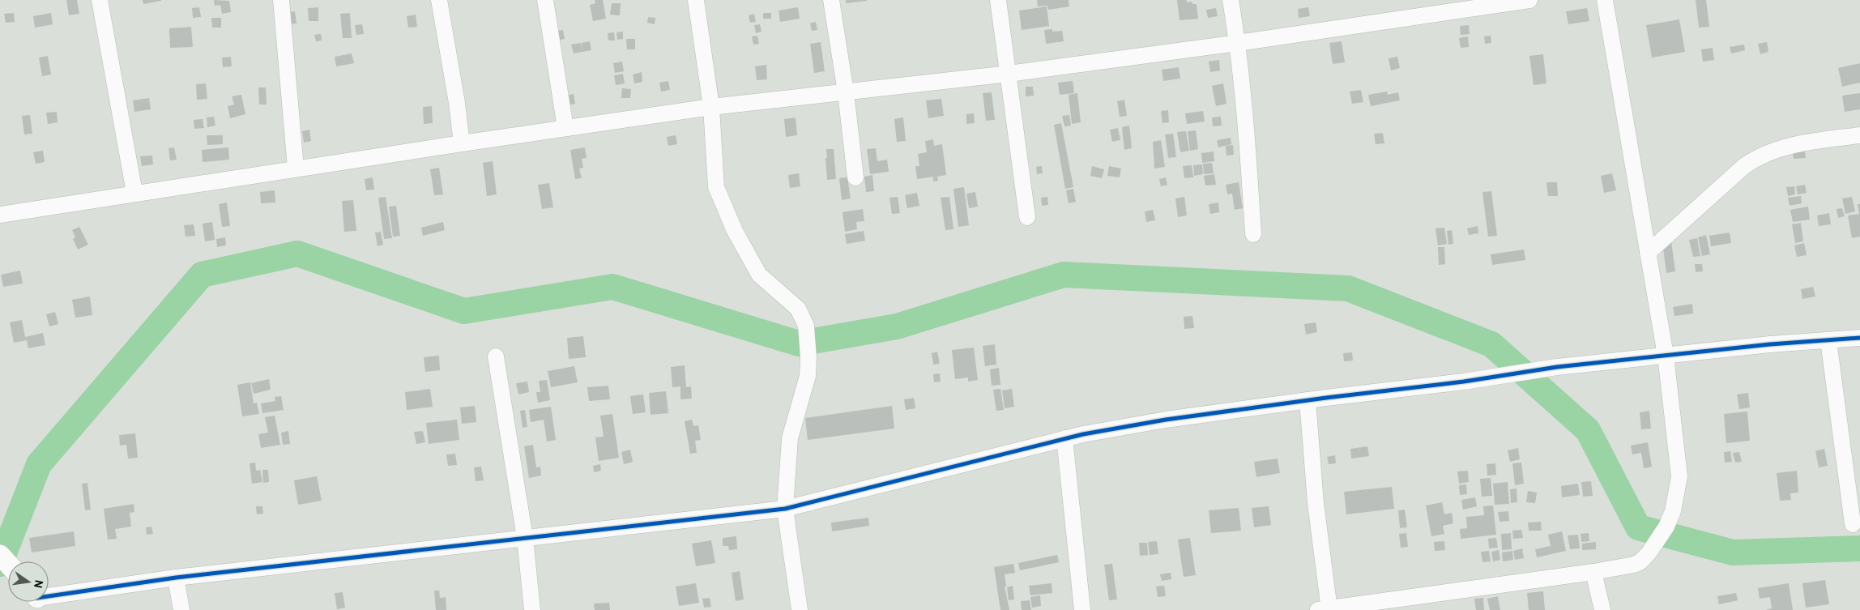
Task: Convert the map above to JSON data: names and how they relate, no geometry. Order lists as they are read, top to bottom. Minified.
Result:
{"north":"right"}
